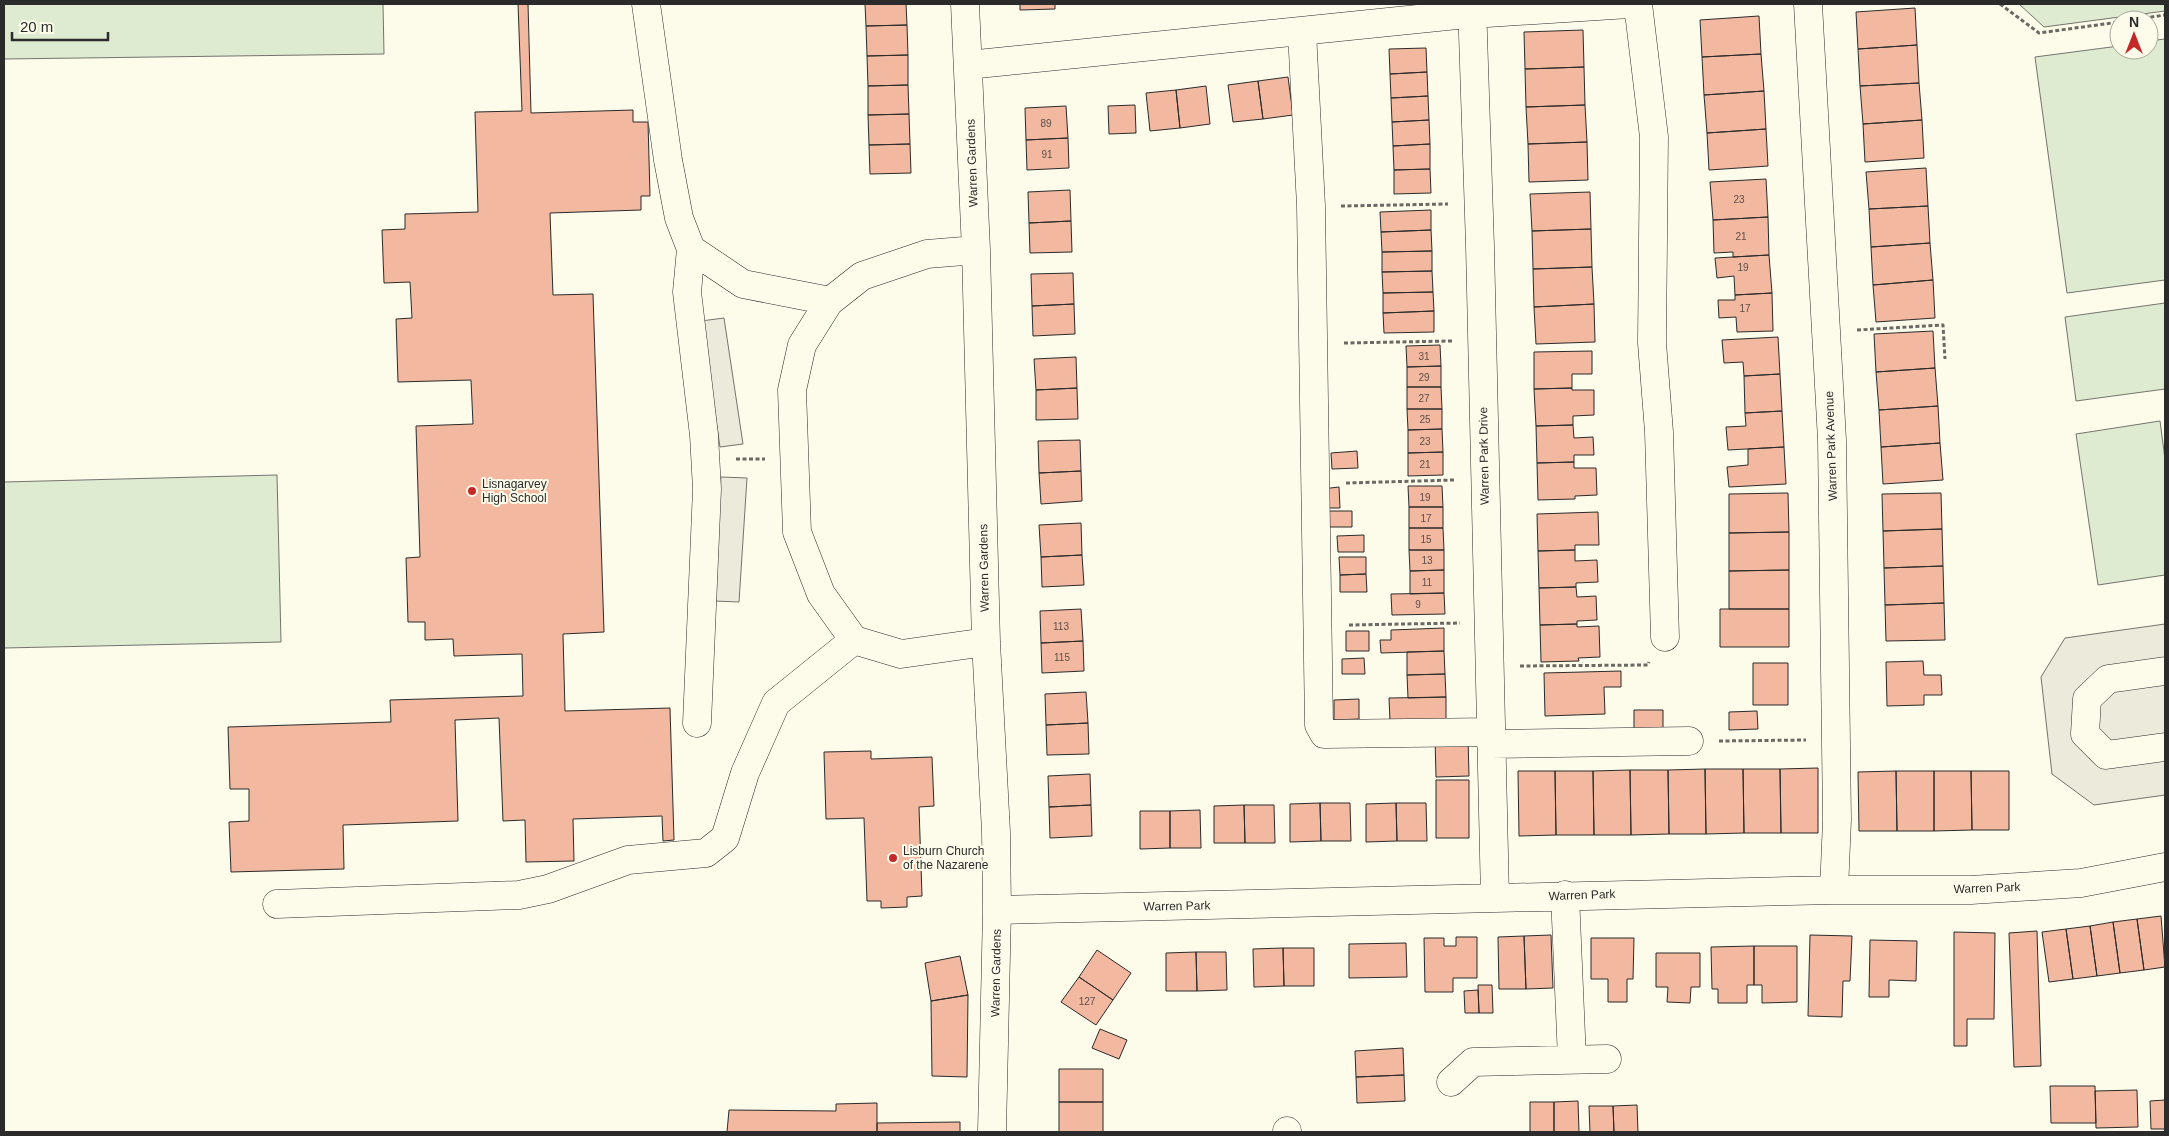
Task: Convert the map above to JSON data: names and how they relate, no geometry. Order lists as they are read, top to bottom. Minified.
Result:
{"streets":{"street":["Warren Gardens","Warren Park Avenue","Warren Park Drive","Warren Park"]},"crossings":[["Warren Gardens","Warren Park"],["Warren Park Avenue","Warren Park"],["Warren Park Drive","Warren Park"]],"places":["Lisnagarvey High School","Lisburn Church of the Nazarene"],"house_numbers":["89","91","23","21","19","17","31","29","27","25","23","21","19","17","15","13","11","9","113","115","127"],"scale_bar":"20 m","north":"top"}
